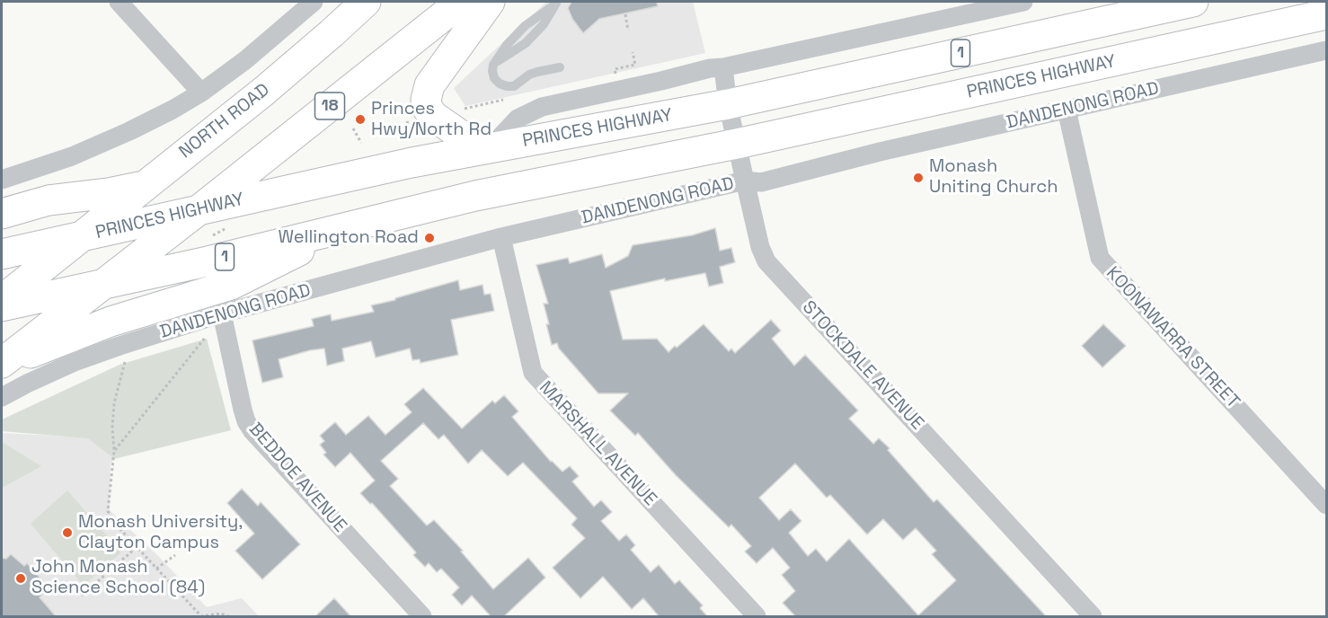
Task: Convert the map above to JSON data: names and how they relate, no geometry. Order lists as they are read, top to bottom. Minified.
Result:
{"streets":{"highway":["1","PRINCES HIGHWAY","18","NORTH ROAD"],"street":["DANDENONG ROAD","KOONAWARRA STREET","STOCKDALE AVENUE","MARSHALL AVENUE","BEDDOE AVENUE"]},"crossings":[["1","PRINCES HIGHWAY"],["1","18"],["PRINCES HIGHWAY","18"],["PRINCES HIGHWAY","NORTH ROAD"],["PRINCES HIGHWAY","STOCKDALE AVENUE"],["DANDENONG ROAD","KOONAWARRA STREET"],["DANDENONG ROAD","STOCKDALE AVENUE"],["DANDENONG ROAD","MARSHALL AVENUE"],["DANDENONG ROAD","BEDDOE AVENUE"]],"places":["Princes Hwy/North Rd","Monash Uniting Church","Wellington Road","Monash University, Clayton Campus","John Monash Science School (84)"]}
